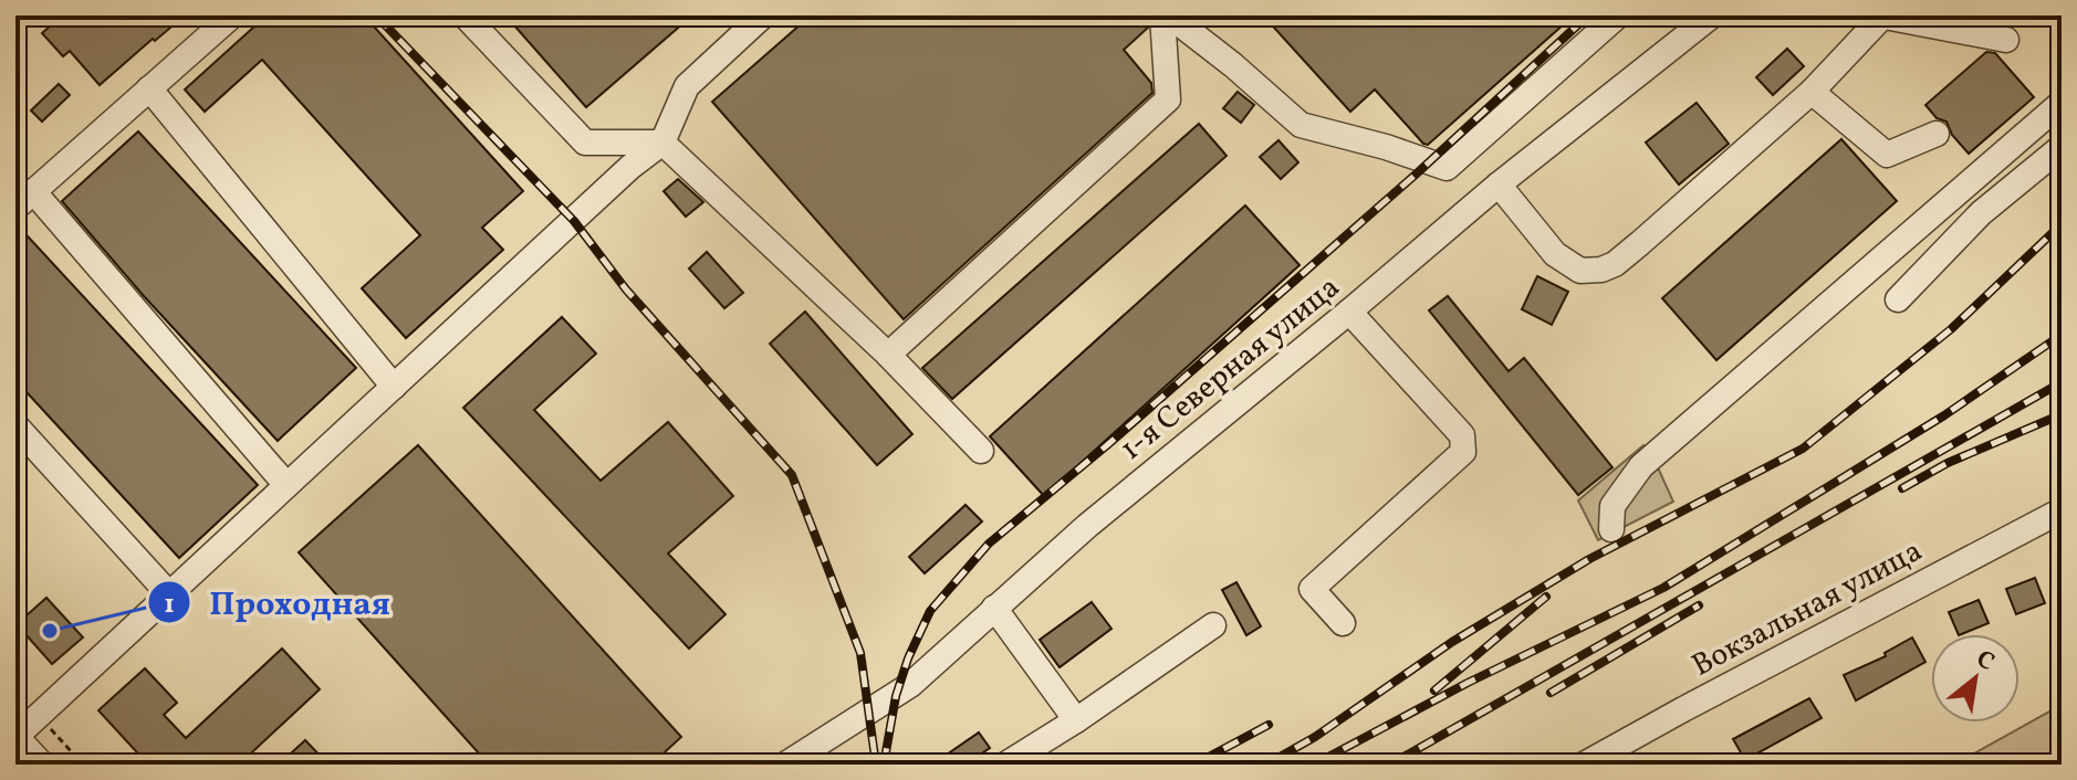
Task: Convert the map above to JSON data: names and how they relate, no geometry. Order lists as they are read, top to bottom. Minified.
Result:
{"streets":{"street":["1-я Северная улица","Вокзальная улица"]},"places":["Проходная"],"north":"top right"}
